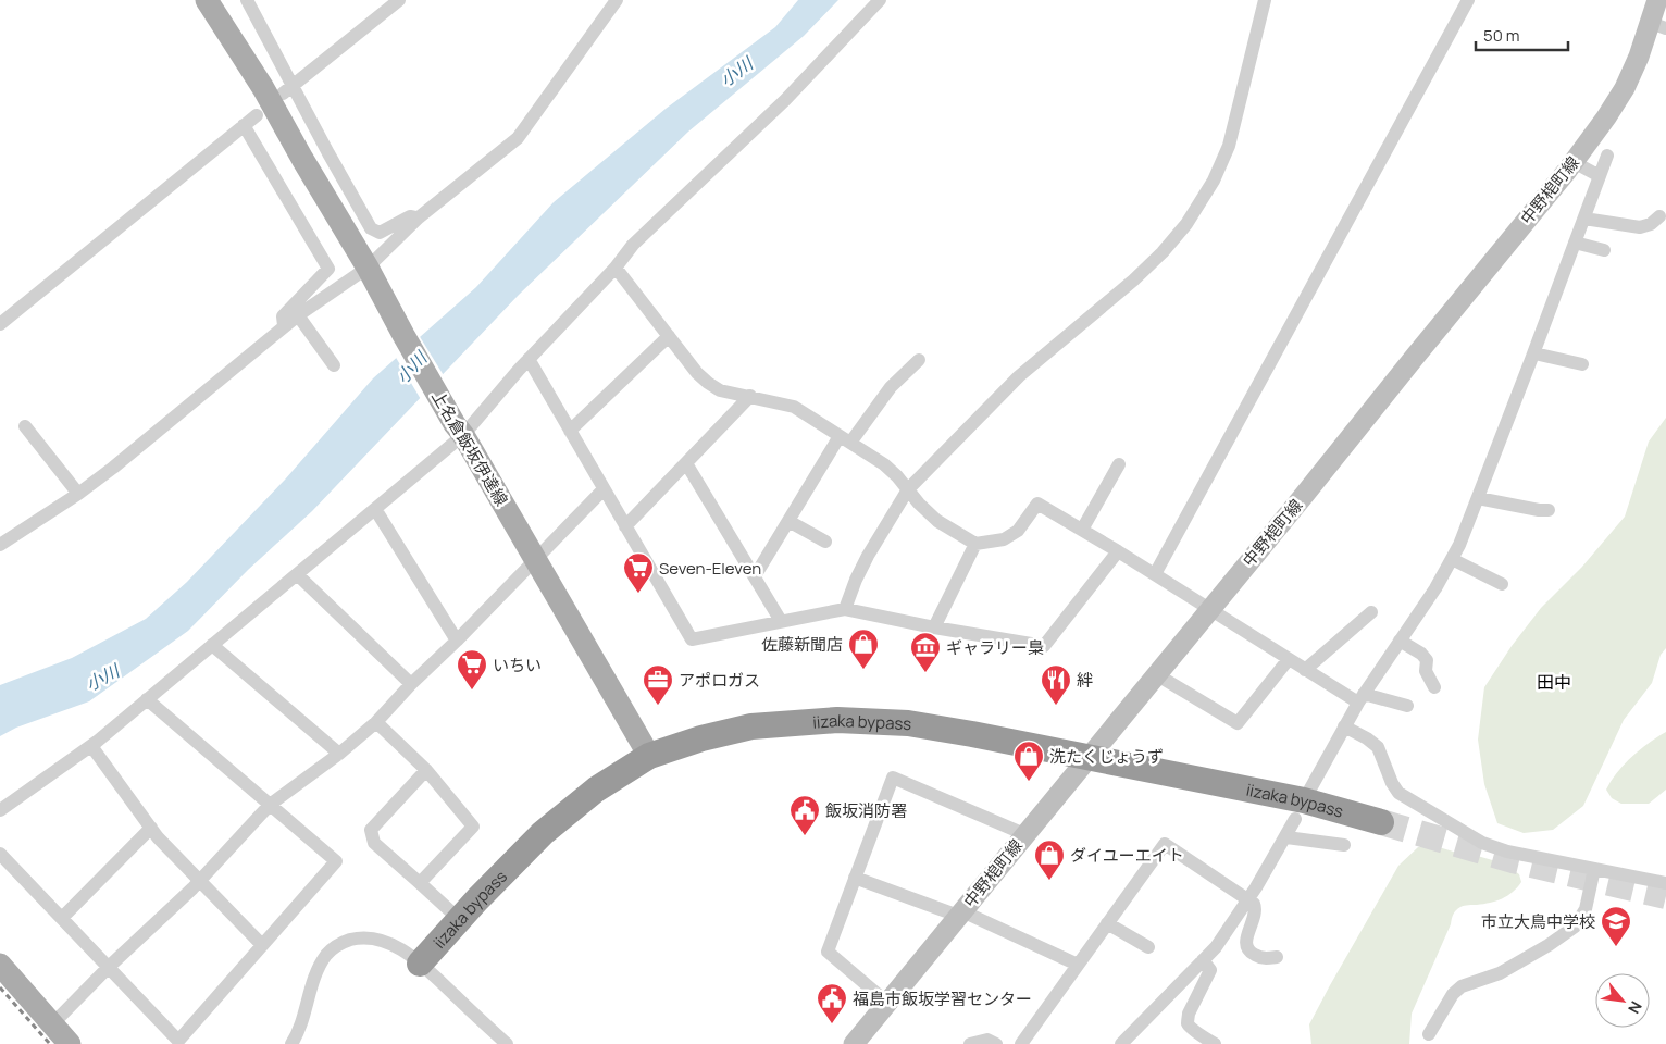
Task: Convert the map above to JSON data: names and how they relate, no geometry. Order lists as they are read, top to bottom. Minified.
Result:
{"streets":{"highway":["iizaka bypass"],"main road":["中野梍町線","上名倉飯坂伊達線"]},"crossings":[["中野梍町線","iizaka bypass"],["上名倉飯坂伊達線","iizaka bypass"]],"districts":["田中"],"water":["小川"],"places":{"supermarket":["Seven-Eleven","いちい"],"shop":["佐藤新聞店","洗たくじょうず","ダイユーエイト"],"museum":["ギャラリー梟"],"office":["アポロガス"],"restaurant":["絆"],"public building":["飯坂消防署","福島市飯坂学習センター"],"school or university":["市立大鳥中学校"]},"scale_bar":"50 m","north":"bottom right"}
